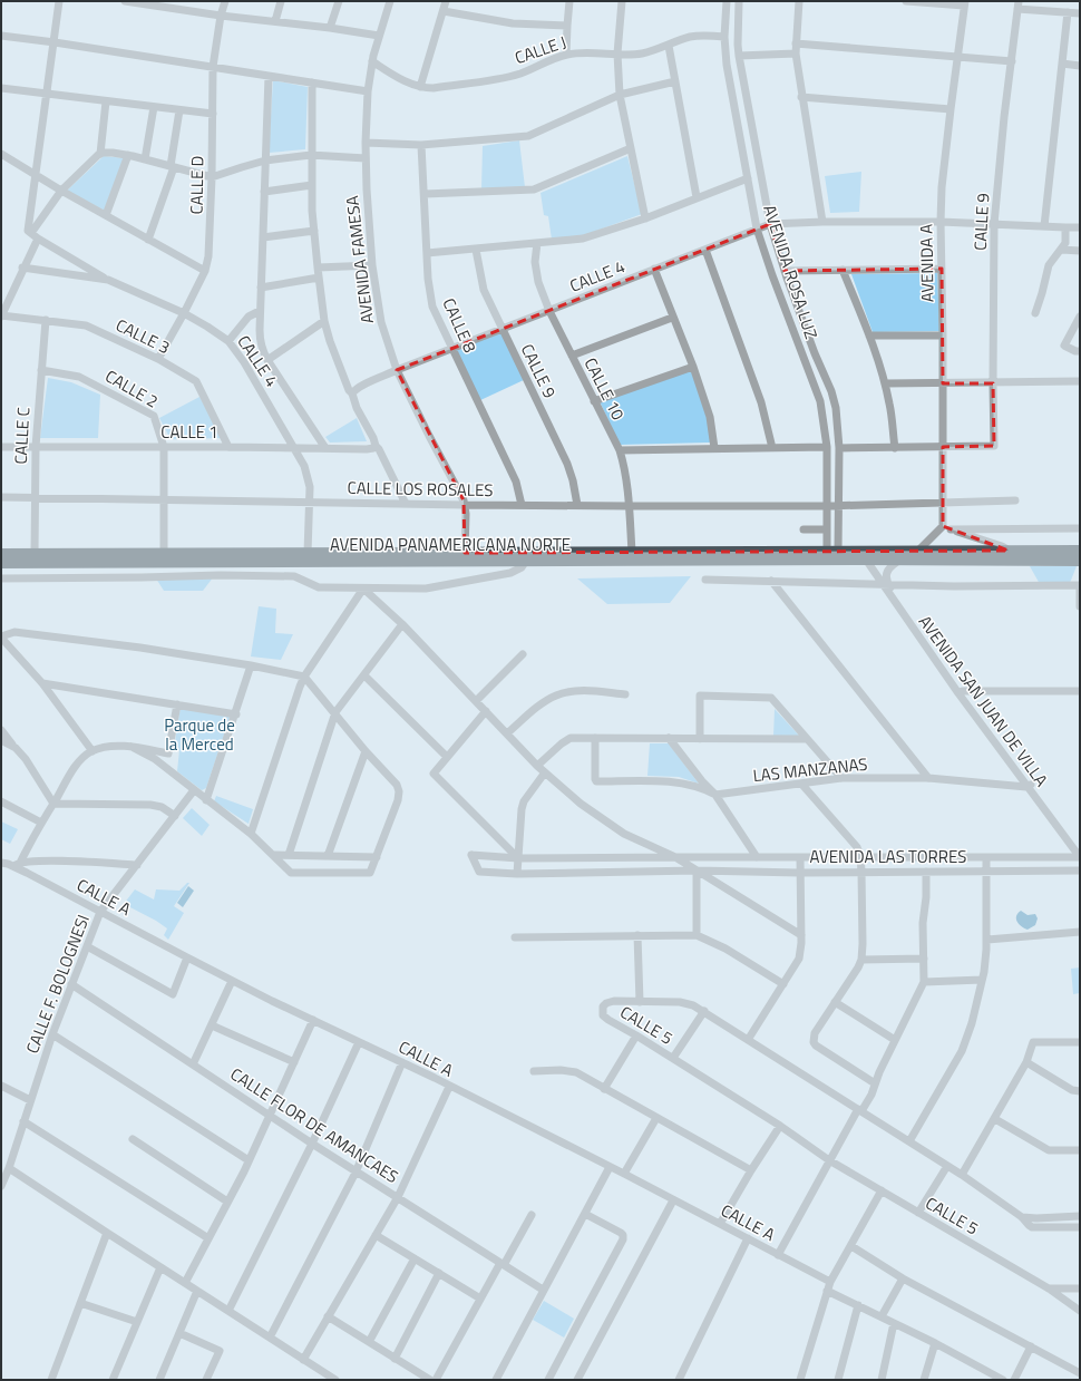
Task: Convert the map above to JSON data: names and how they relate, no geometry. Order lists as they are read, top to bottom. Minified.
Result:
{"streets":{"highway":["AVENIDA PANAMERICANA NORTE"],"street":["CALLE J","CALLE D","CALLE 9","AVENIDA FAMESA","AVENIDA A","AVENIDA ROSA LUZ","CALLE 4","CALLE 8","CALLE 3","CALLE 2","CALLE 10","CALLE 1","CALLE C","CALLE LOS ROSALES","AVENIDA SAN JUAN DE VILLA","LAS MANZANAS","AVENIDA LAS TORRES","CALLE A","CALLE F. BOLOGNESI","CALLE 5","CALLE FLOR DE AMANCAES"]},"crossings":[["CALLE J","AVENIDA FAMESA"],["CALLE J","AVENIDA ROSA LUZ"],["CALLE D","CALLE 4"],["CALLE D","CALLE 3"],["CALLE 9","AVENIDA A"],["CALLE 9","CALLE 4"],["CALLE 9","CALLE LOS ROSALES"],["AVENIDA FAMESA","CALLE 4"],["AVENIDA FAMESA","CALLE LOS ROSALES"],["AVENIDA FAMESA","AVENIDA PANAMERICANA NORTE"],["AVENIDA A","CALLE 4"],["AVENIDA A","CALLE LOS ROSALES"],["AVENIDA ROSA LUZ","CALLE 4"],["AVENIDA ROSA LUZ","CALLE LOS ROSALES"],["AVENIDA ROSA LUZ","AVENIDA PANAMERICANA NORTE"],["CALLE 4","CALLE 8"],["CALLE 4","CALLE 10"],["CALLE 4","CALLE 1"],["CALLE 4","CALLE LOS ROSALES"],["CALLE 4","AVENIDA PANAMERICANA NORTE"],["CALLE 8","CALLE LOS ROSALES"],["CALLE 3","CALLE 1"],["CALLE 3","CALLE C"],["CALLE 2","CALLE 1"],["CALLE 2","CALLE C"],["CALLE 2","CALLE LOS ROSALES"],["CALLE 2","AVENIDA PANAMERICANA NORTE"],["CALLE 10","CALLE LOS ROSALES"],["CALLE 10","AVENIDA PANAMERICANA NORTE"],["CALLE 1","CALLE C"],["CALLE C","CALLE LOS ROSALES"],["CALLE C","AVENIDA PANAMERICANA NORTE"],["AVENIDA PANAMERICANA NORTE","AVENIDA SAN JUAN DE VILLA"],["AVENIDA SAN JUAN DE VILLA","LAS MANZANAS"],["AVENIDA SAN JUAN DE VILLA","AVENIDA LAS TORRES"],["CALLE A","CALLE F. BOLOGNESI"],["CALLE F. BOLOGNESI","CALLE FLOR DE AMANCAES"]],"parks":["Parque de la Merced"]}
